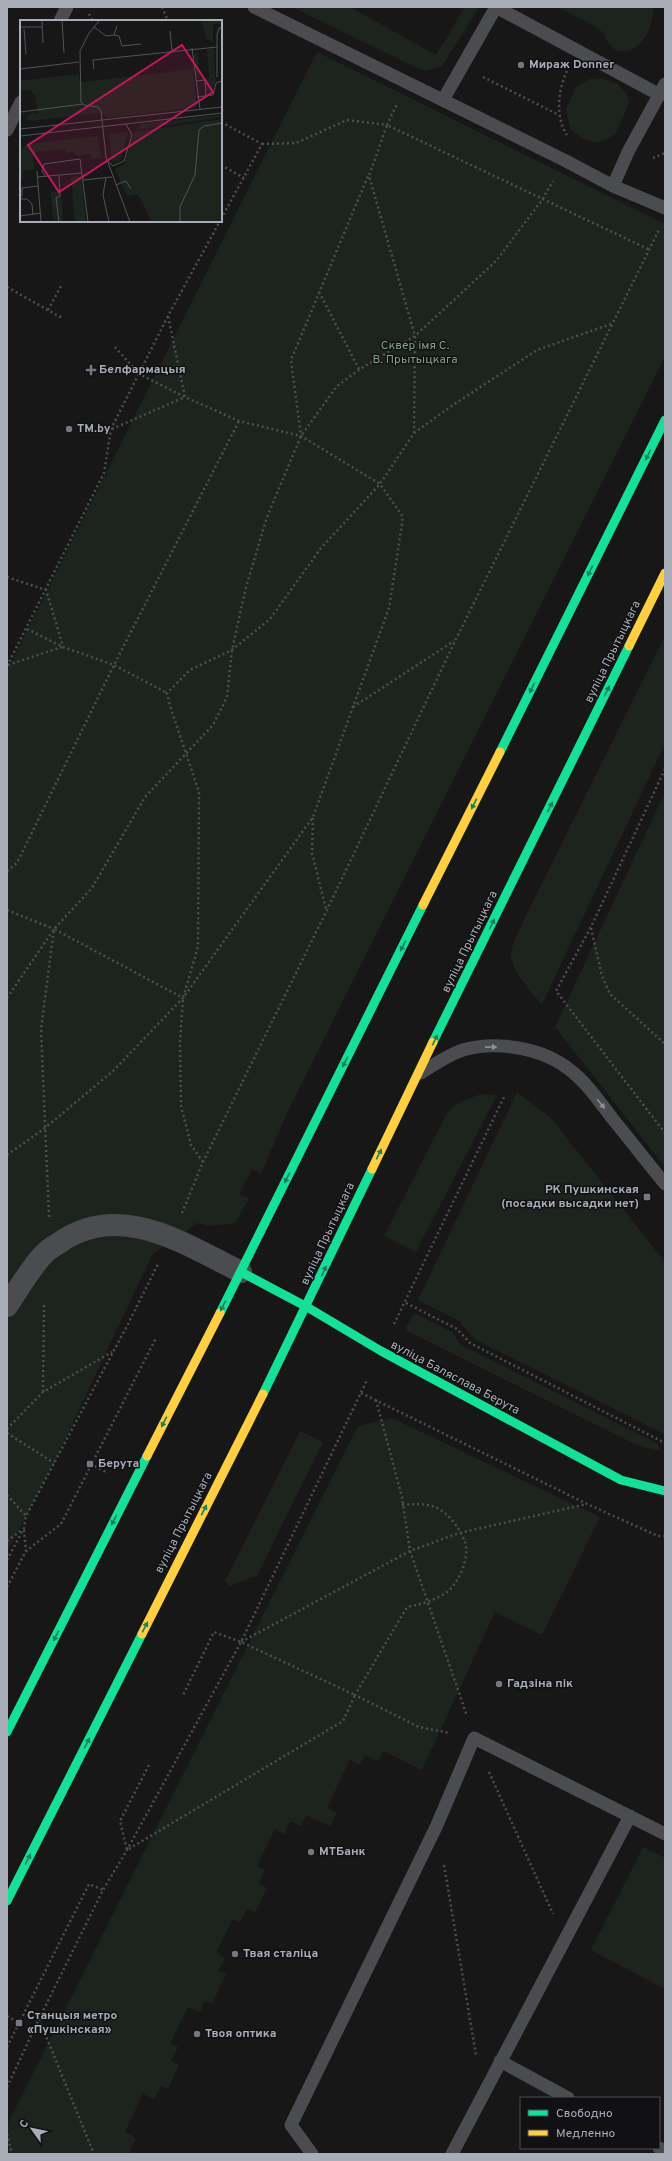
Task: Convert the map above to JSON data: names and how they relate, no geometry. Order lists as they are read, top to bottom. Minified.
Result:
{"streets":{"main road":["вуліца Прытыцкага","вуліца Баляслава Берута"]},"crossings":[["вуліца Прытыцкага","вуліца Баляслава Берута"]],"parks":["Сквер імя С. В. Прытыцкага"],"places":{"other":["Мираж Donner","TM.by","Гадзіна пік","МТБанк","Твая сталіца","Твоя оптика"],"health":["Белфармацыя"],"transit":["РК Пушкинская (посадки высадки нет)","Берута","Станцыя метро «Пушкінская»"]},"legend":["Свободно","Медленно"],"north":"top left"}
